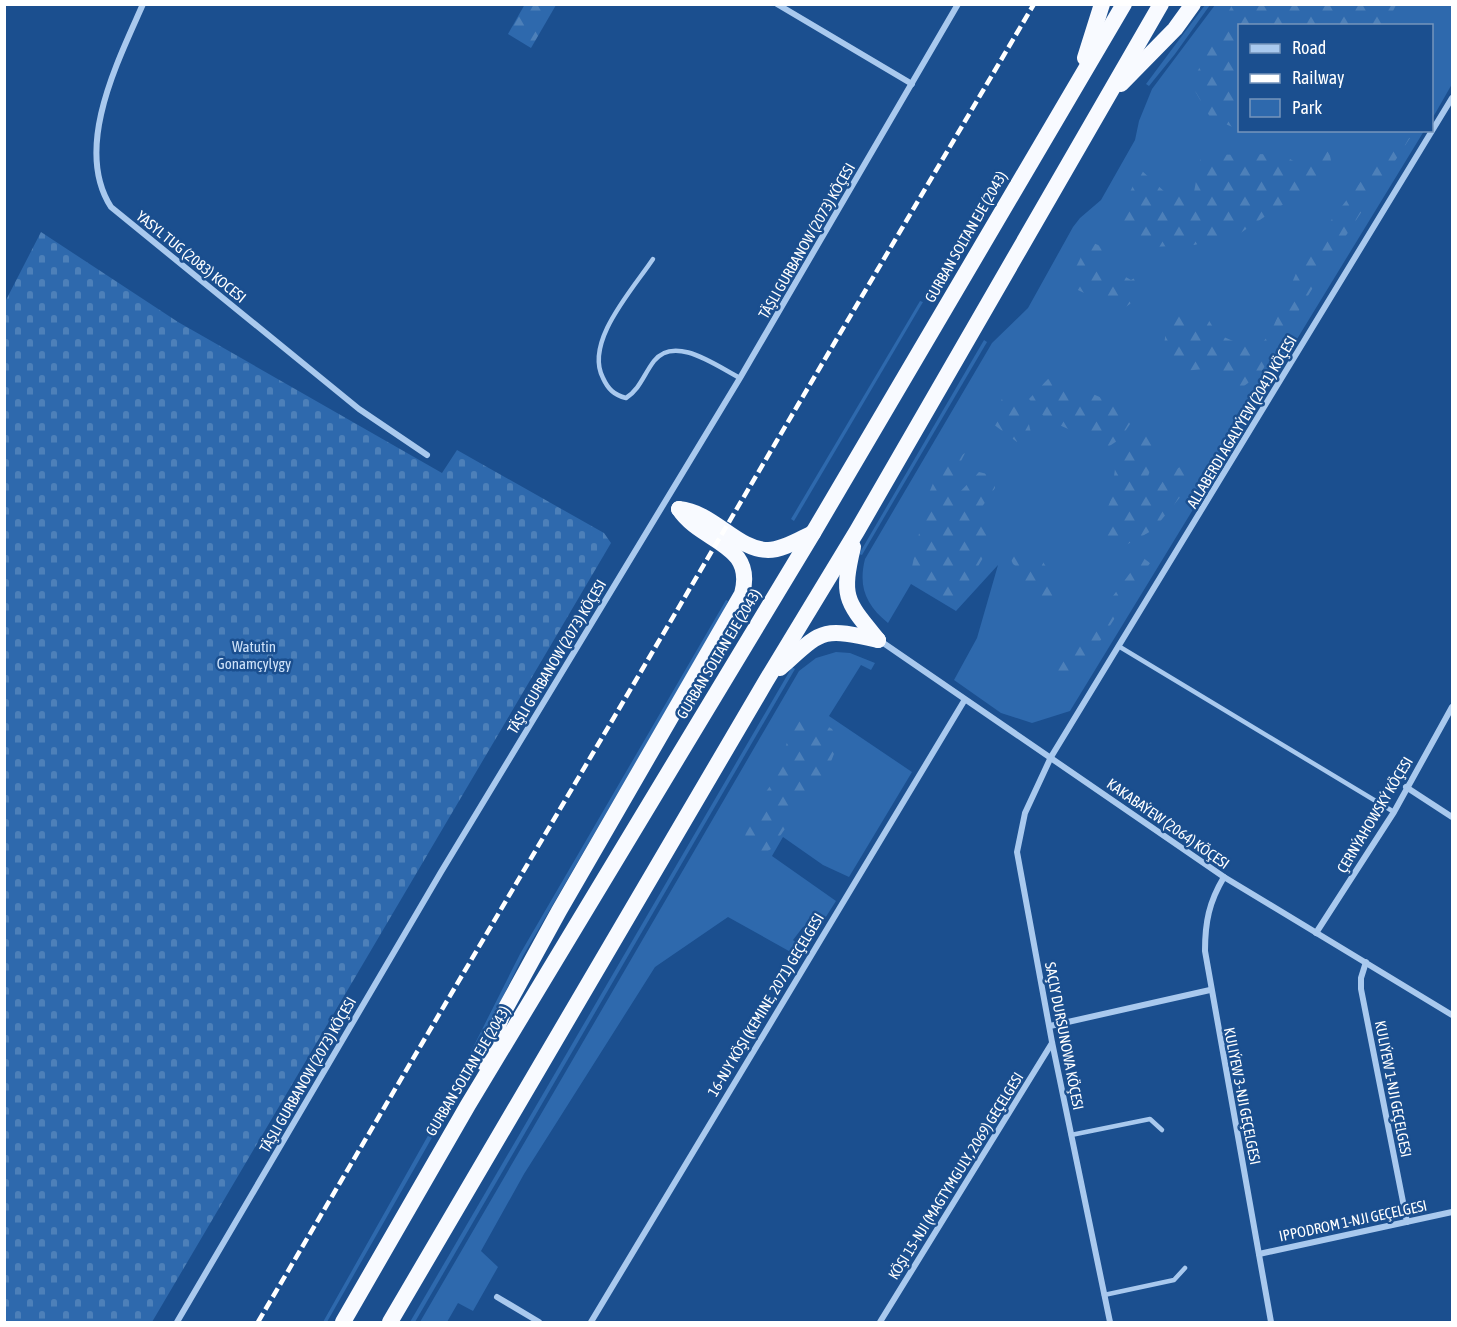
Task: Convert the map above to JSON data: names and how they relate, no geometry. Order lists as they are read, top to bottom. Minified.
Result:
{"streets":{"highway":["GURBAN SOLTAN EJE (2043)"],"street":["TÄŞLI GURBANOW (2073) KÖÇESI","YASYL TUG (2083) KOCESI","ALLABERDI AGALYÝEW (2041) KÖÇESI","ÇERNÝAHOWSKÝ KÖÇESI","KAKABAÝEW (2064) KÖÇESI","16-NJY KÖŞI (KEMINE, 2071) GEÇELGESI","SAÇLY DURSUNOWA KÖÇESI","KULIÝEW 1-NJI GEÇELGESI","KULIÝEW 3-NJI GEÇELGESI","KÖŞI 15-NJI (MAGTYMGULY, 2069) GEÇELGESI","IPPODROM 1-NJI GEÇELGESI"]},"crossings":[["ALLABERDI AGALYÝEW (2041) KÖÇESI","KAKABAÝEW (2064) KÖÇESI"],["ALLABERDI AGALYÝEW (2041) KÖÇESI","SAÇLY DURSUNOWA KÖÇESI"],["ÇERNÝAHOWSKÝ KÖÇESI","KAKABAÝEW (2064) KÖÇESI"],["KAKABAÝEW (2064) KÖÇESI","16-NJY KÖŞI (KEMINE, 2071) GEÇELGESI"],["KAKABAÝEW (2064) KÖÇESI","SAÇLY DURSUNOWA KÖÇESI"],["KAKABAÝEW (2064) KÖÇESI","KULIÝEW 1-NJI GEÇELGESI"],["KAKABAÝEW (2064) KÖÇESI","KULIÝEW 3-NJI GEÇELGESI"],["SAÇLY DURSUNOWA KÖÇESI","KÖŞI 15-NJI (MAGTYMGULY, 2069) GEÇELGESI"],["KULIÝEW 1-NJI GEÇELGESI","IPPODROM 1-NJI GEÇELGESI"],["KULIÝEW 3-NJI GEÇELGESI","IPPODROM 1-NJI GEÇELGESI"]],"parks":["Watutin Gonamçylygy"],"legend":["Road","Railway","Park"]}
